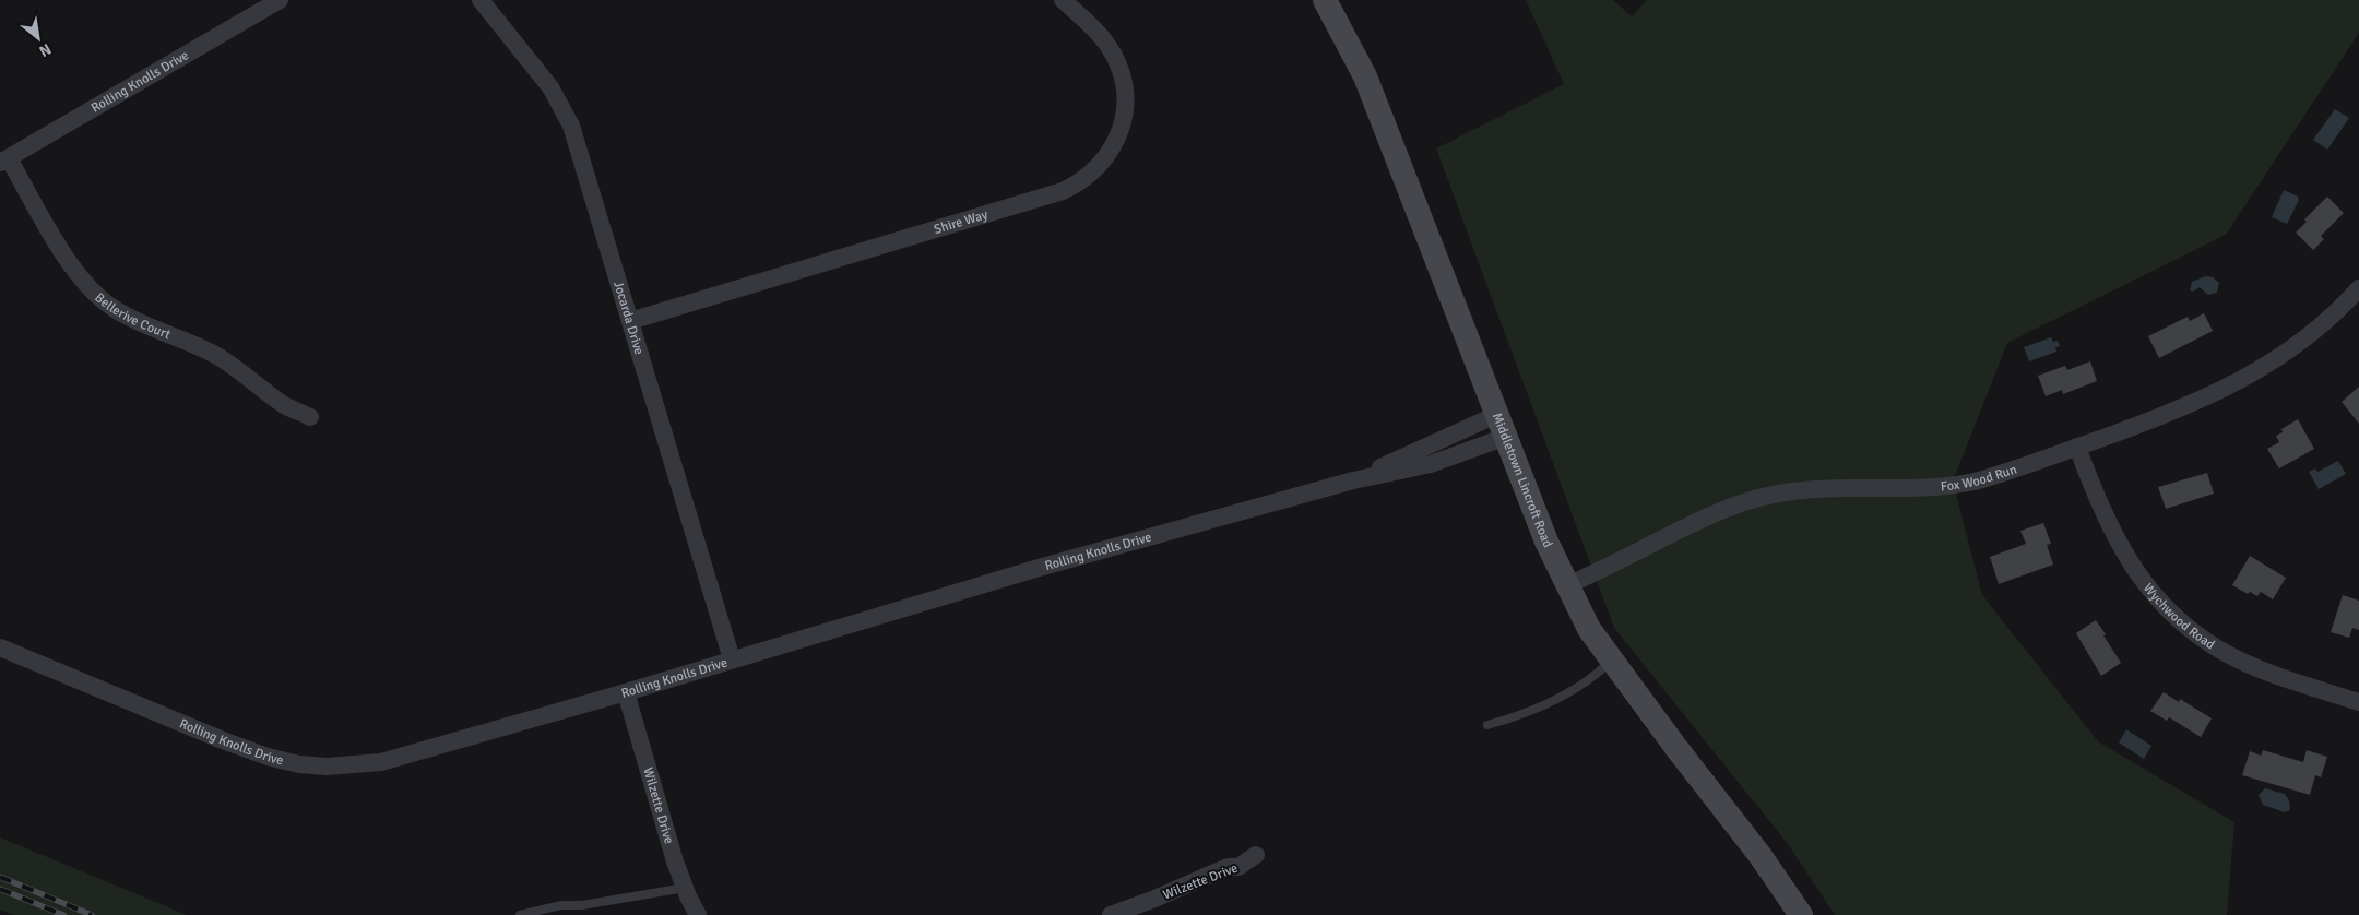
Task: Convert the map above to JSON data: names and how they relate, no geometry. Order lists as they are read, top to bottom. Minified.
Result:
{"streets":{"main road":["Middletown Lincroft Road"],"street":["Rolling Knolls Drive","Shire Way","Bellerive Court","Jocarda Drive","Fox Wood Run","Wychwood Road","Wilzette Drive"]},"crossings":[["Rolling Knolls Drive","Bellerive Court"],["Rolling Knolls Drive","Jocarda Drive"],["Rolling Knolls Drive","Middletown Lincroft Road"],["Rolling Knolls Drive","Wilzette Drive"],["Shire Way","Jocarda Drive"],["Fox Wood Run","Middletown Lincroft Road"],["Fox Wood Run","Wychwood Road"]],"north":"bottom right"}
